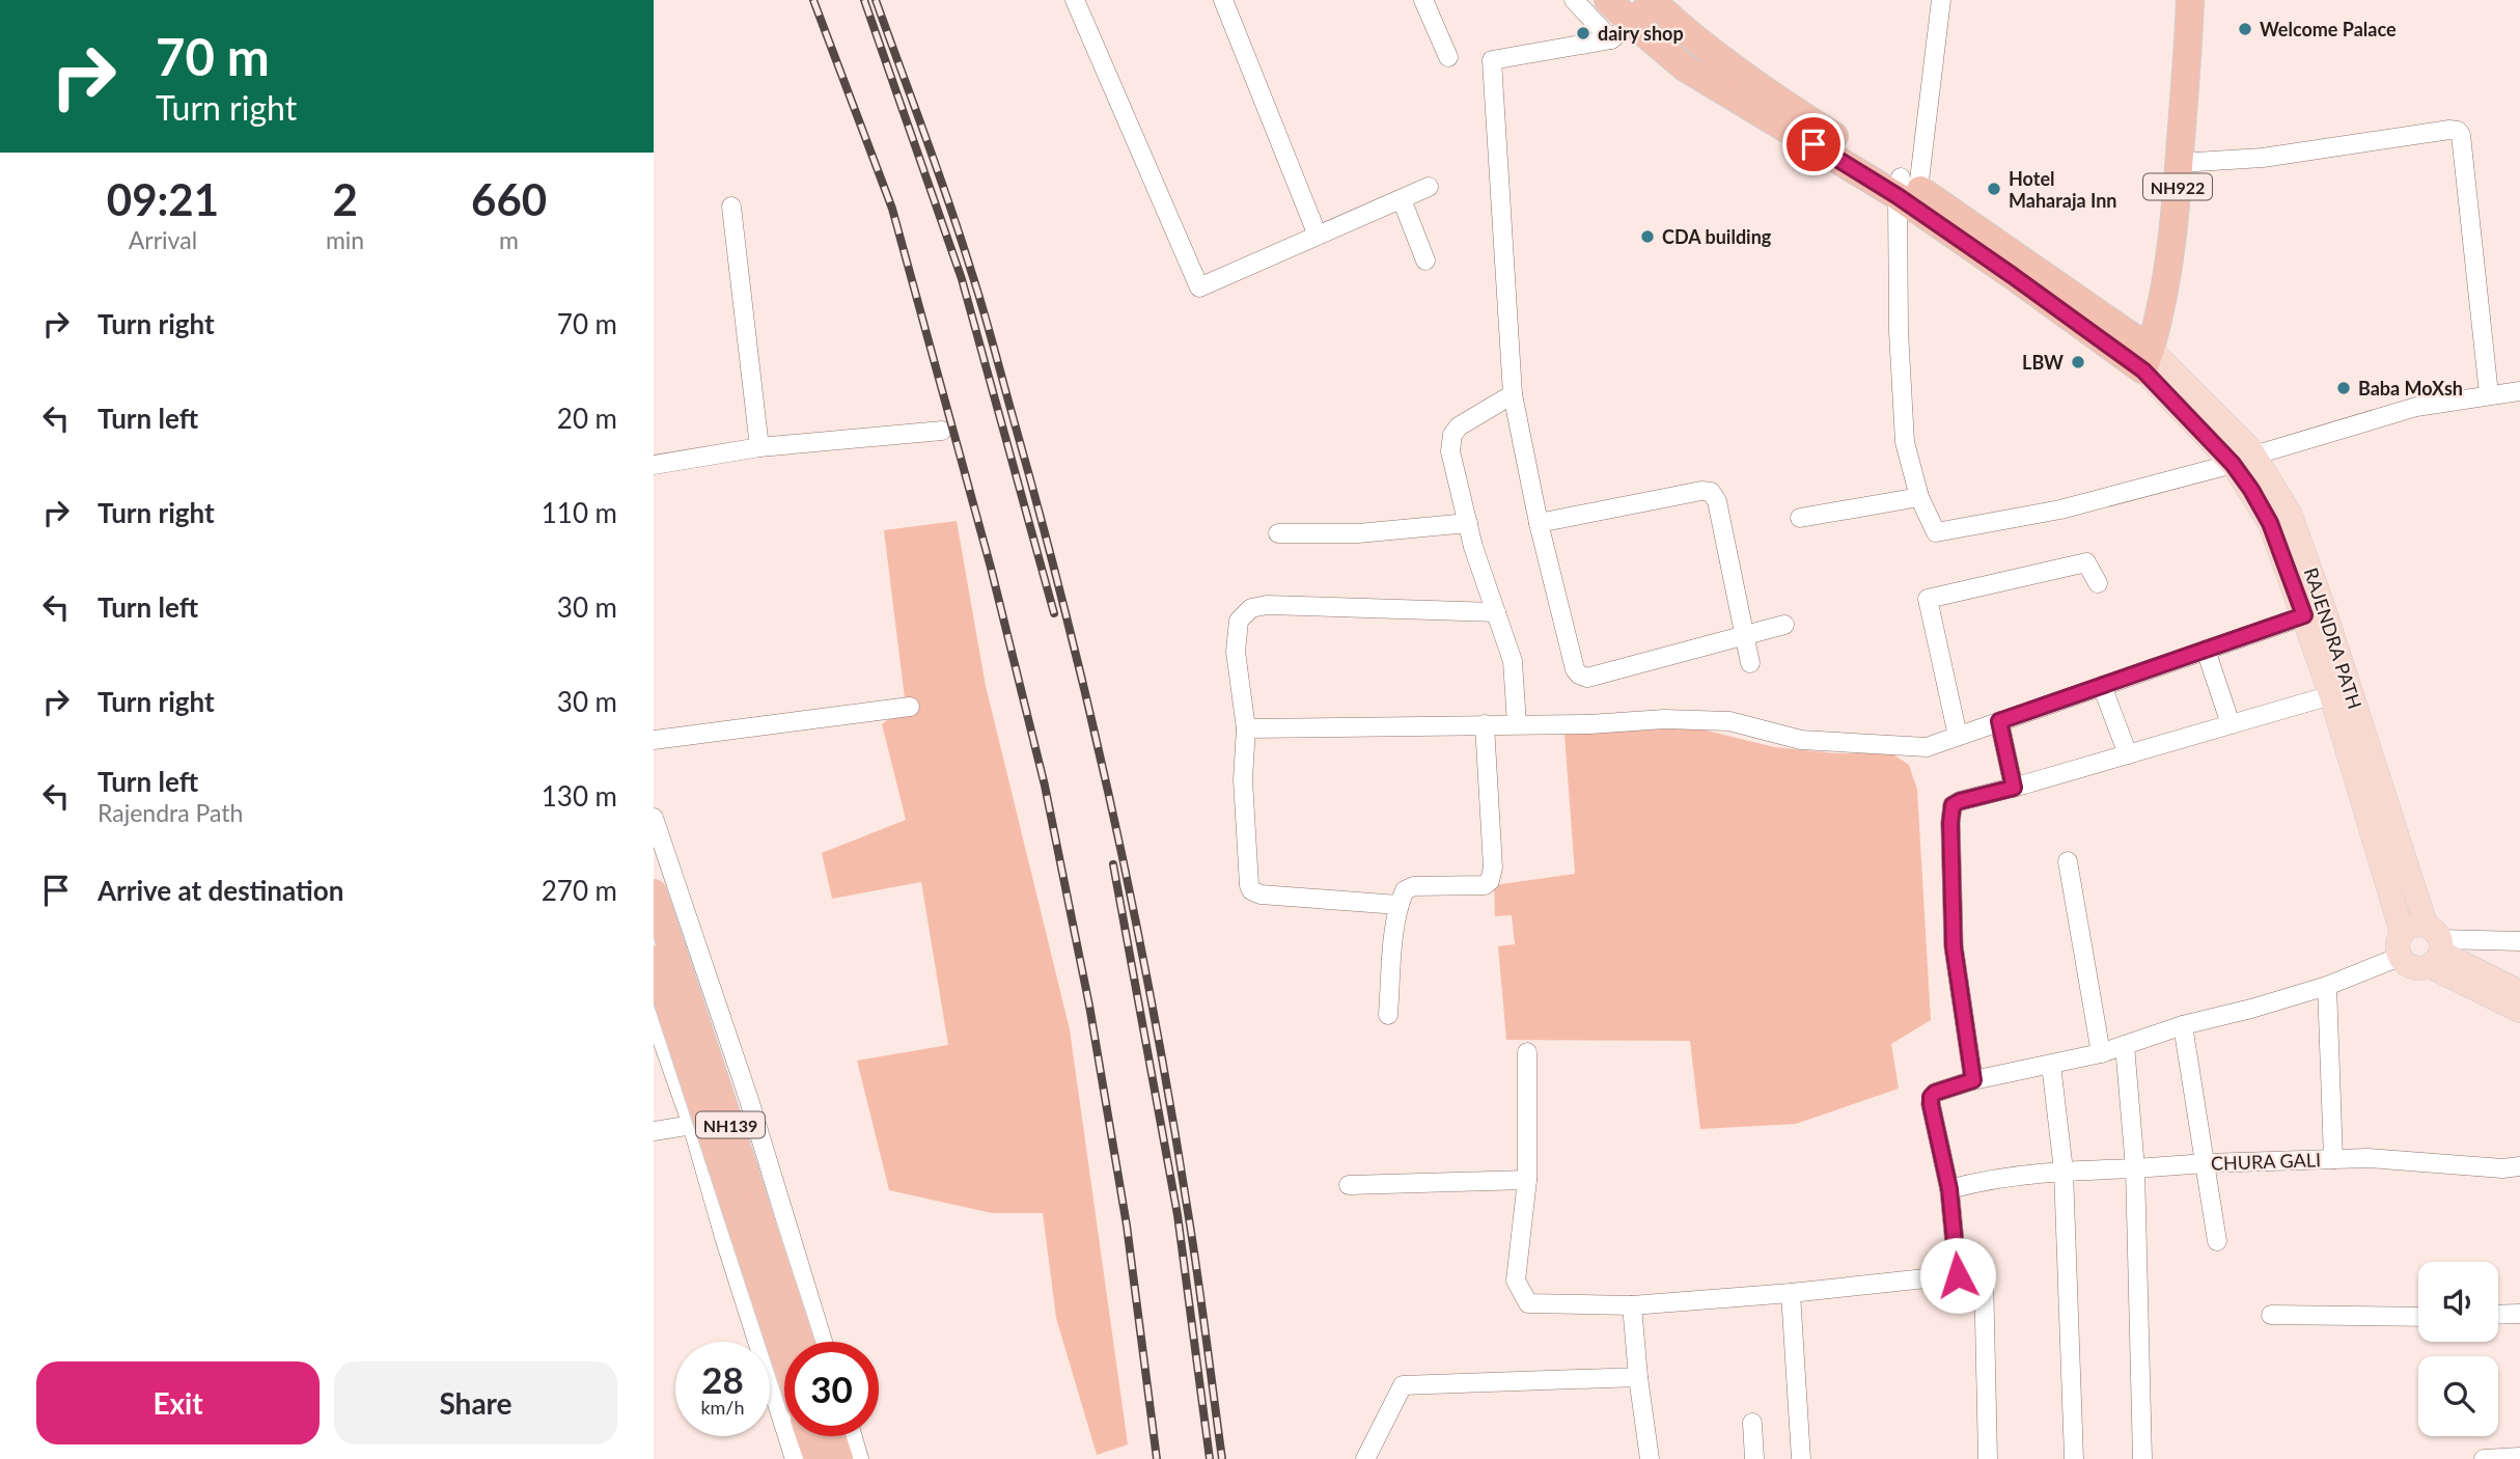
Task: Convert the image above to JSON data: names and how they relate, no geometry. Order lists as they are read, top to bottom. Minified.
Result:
{"streets":{"highway":["NH922","RAJENDRA PATH","NH139"],"street":["CHURA GALI"]},"crossings":[["NH922","RAJENDRA PATH"]],"places":["Welcome Palace","dairy shop","Hotel Maharaja Inn","CDA building","LBW","Baba MoXsh"],"page":{"turn":["70 m","Turn right"],"eta":["09:21","Arrival","2","min","660","m"],"list":[{"name":"Turn right","value":"70 m"},{"name":"Turn left","value":"20 m"},{"name":"Turn right","value":"110 m"},{"name":"Turn left","value":"30 m"},{"name":"Turn right","value":"30 m"},{"name":"Turn left","note":"Rajendra Path","value":"130 m"},{"name":"Arrive at destination","value":"270 m"}],"speed":"28 km/h","limit":"30","buttons":["Exit","Share"]}}
